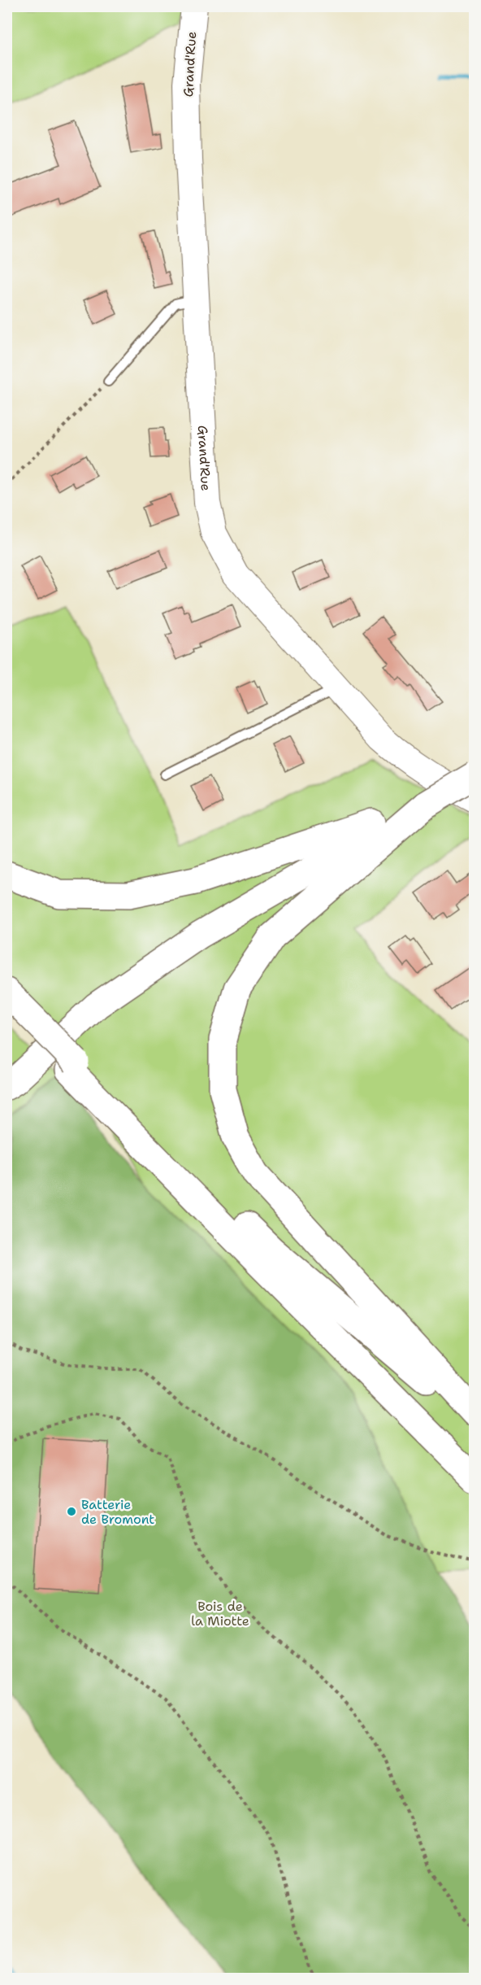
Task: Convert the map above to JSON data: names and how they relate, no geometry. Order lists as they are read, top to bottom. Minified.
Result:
{"streets":{"street":["Grand'Rue"]},"parks":["Bois de la Miotte"],"places":["Batterie de Bromont"]}
